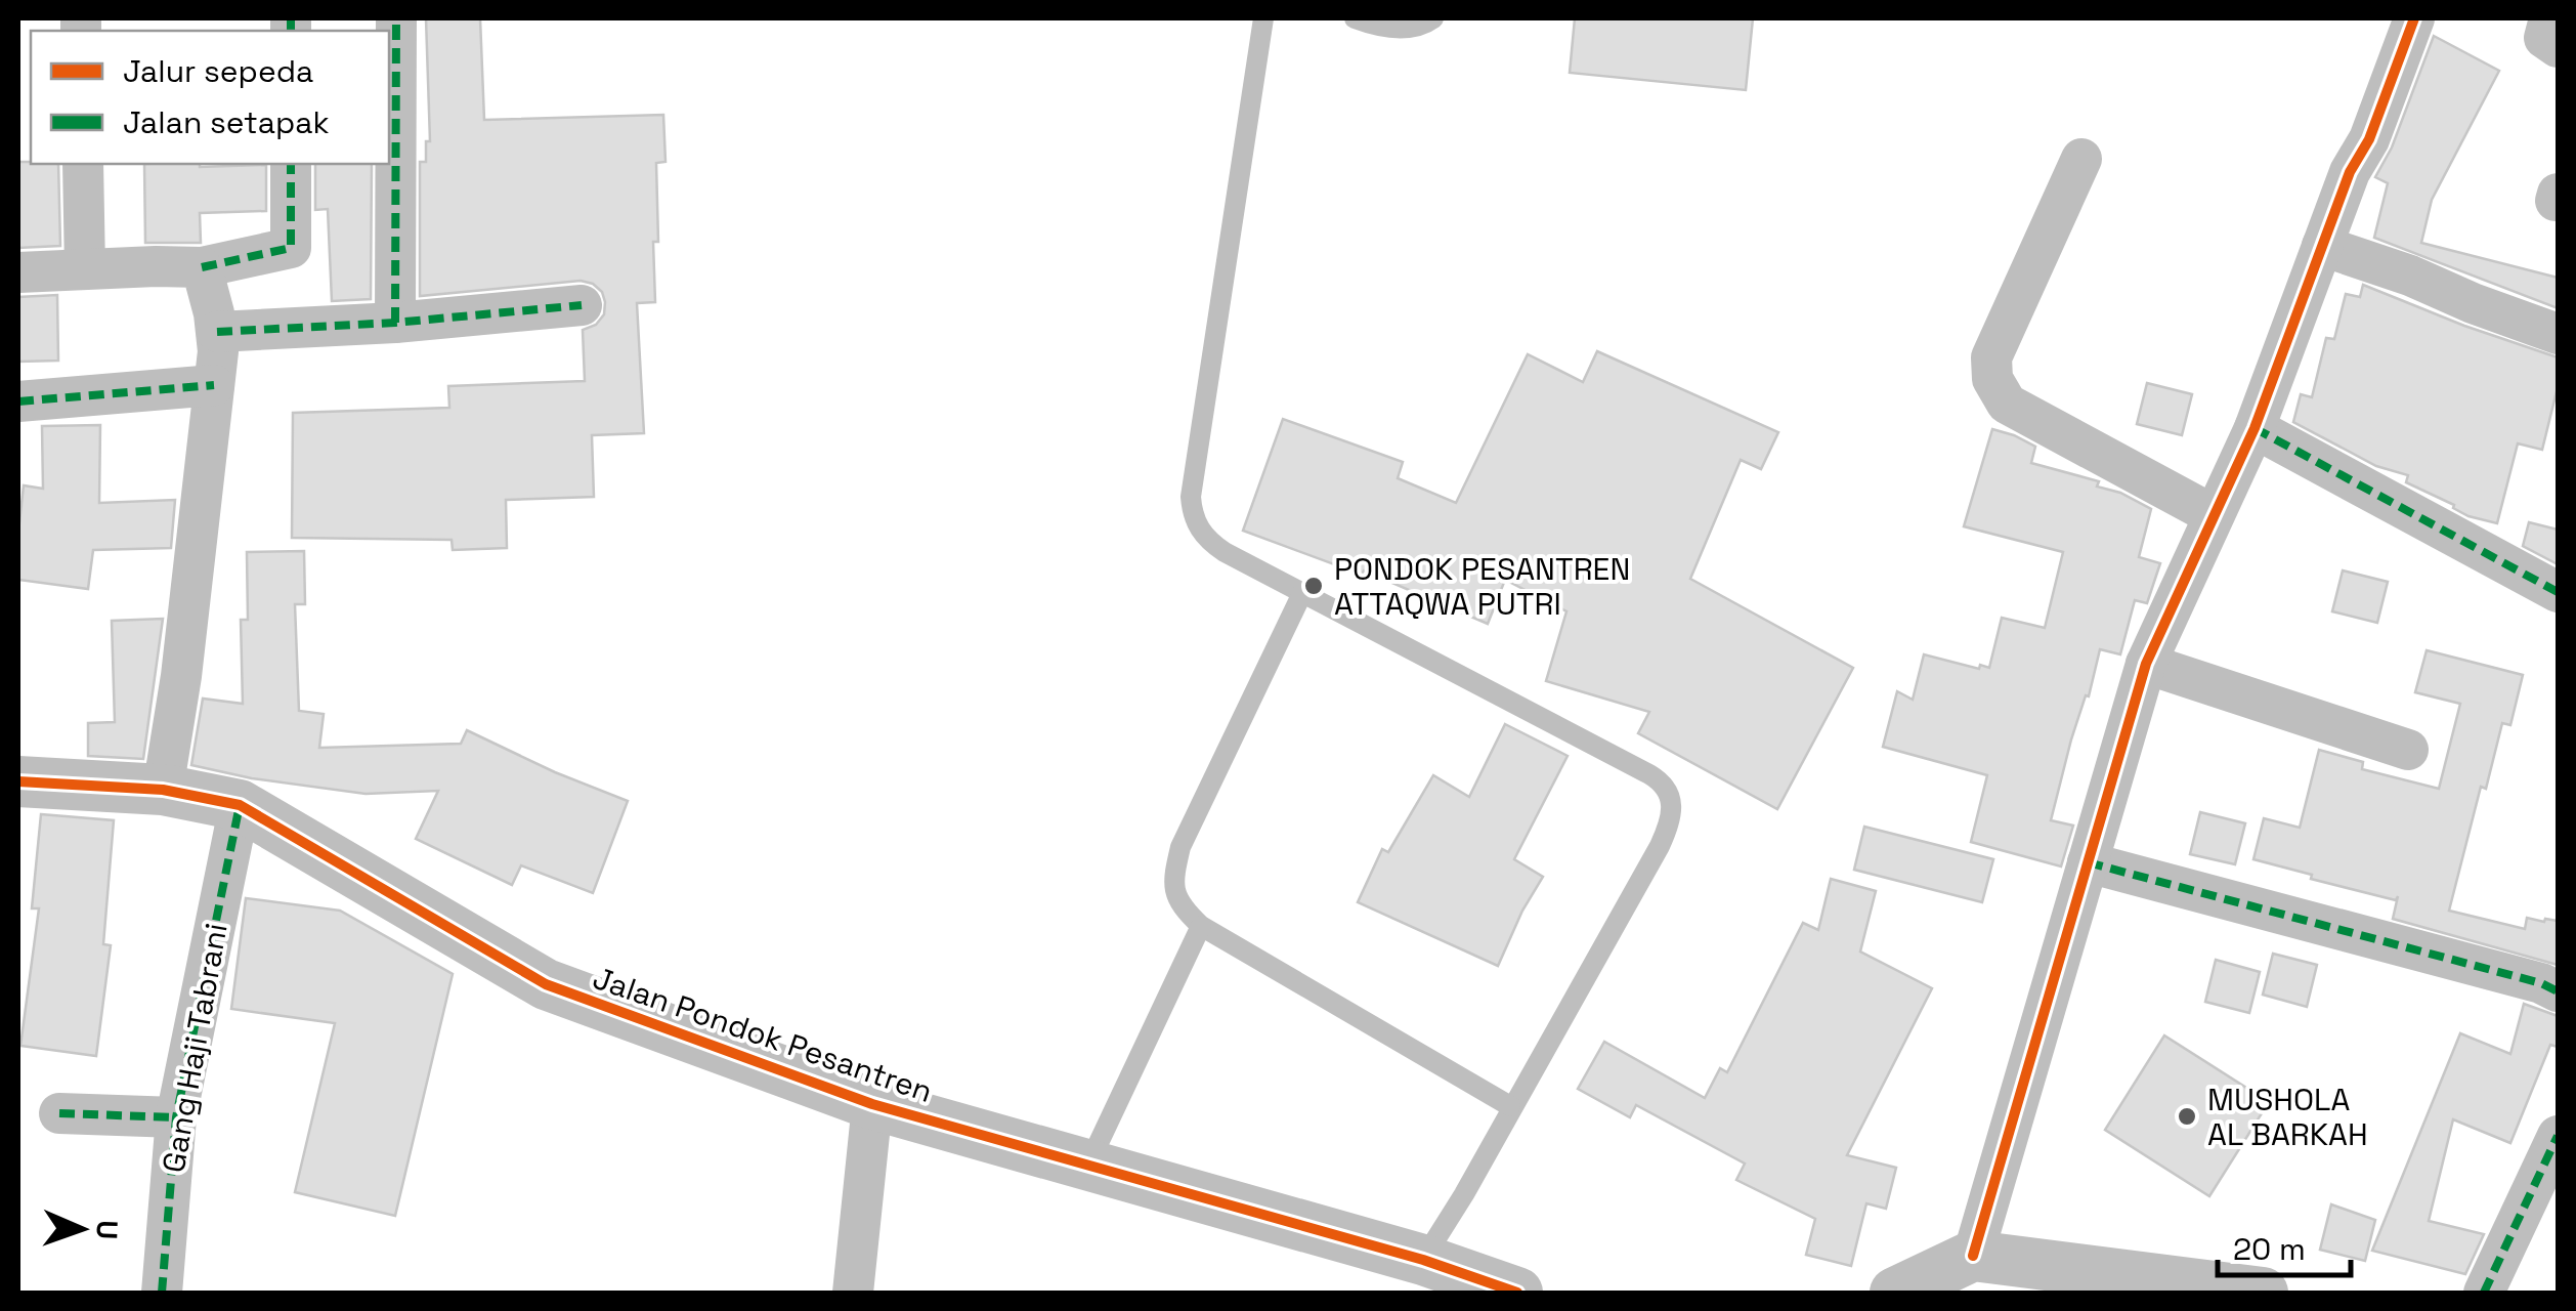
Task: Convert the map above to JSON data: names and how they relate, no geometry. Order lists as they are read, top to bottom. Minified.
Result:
{"streets":{"street":["Jalan Pondok Pesantren","Gang Haji Tabrani"]},"crossings":[["Jalan Pondok Pesantren","Gang Haji Tabrani"]],"places":["PONDOK PESANTREN ATTAQWA PUTRI","MUSHOLA AL BARKAH"],"legend":["Jalur sepeda","Jalan setapak"],"scale_bar":"20 m","north":"right"}
